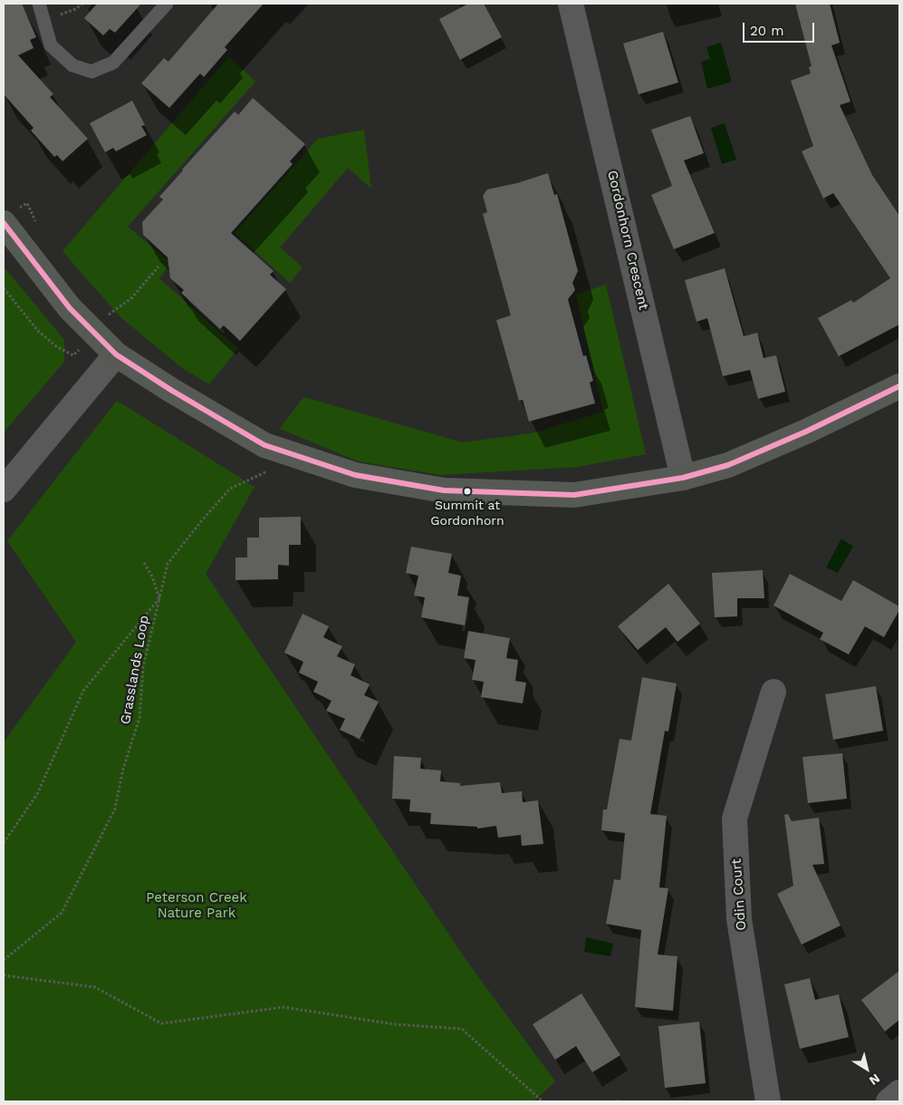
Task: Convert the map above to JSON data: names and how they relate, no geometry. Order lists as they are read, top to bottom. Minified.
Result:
{"streets":{"street":["Gordonhorn Crescent","Odin Court"],"path":["Grasslands Loop"]},"parks":["Peterson Creek Nature Park"],"places":["Summit at Gordonhorn"],"scale_bar":"20 m","north":"bottom right"}
